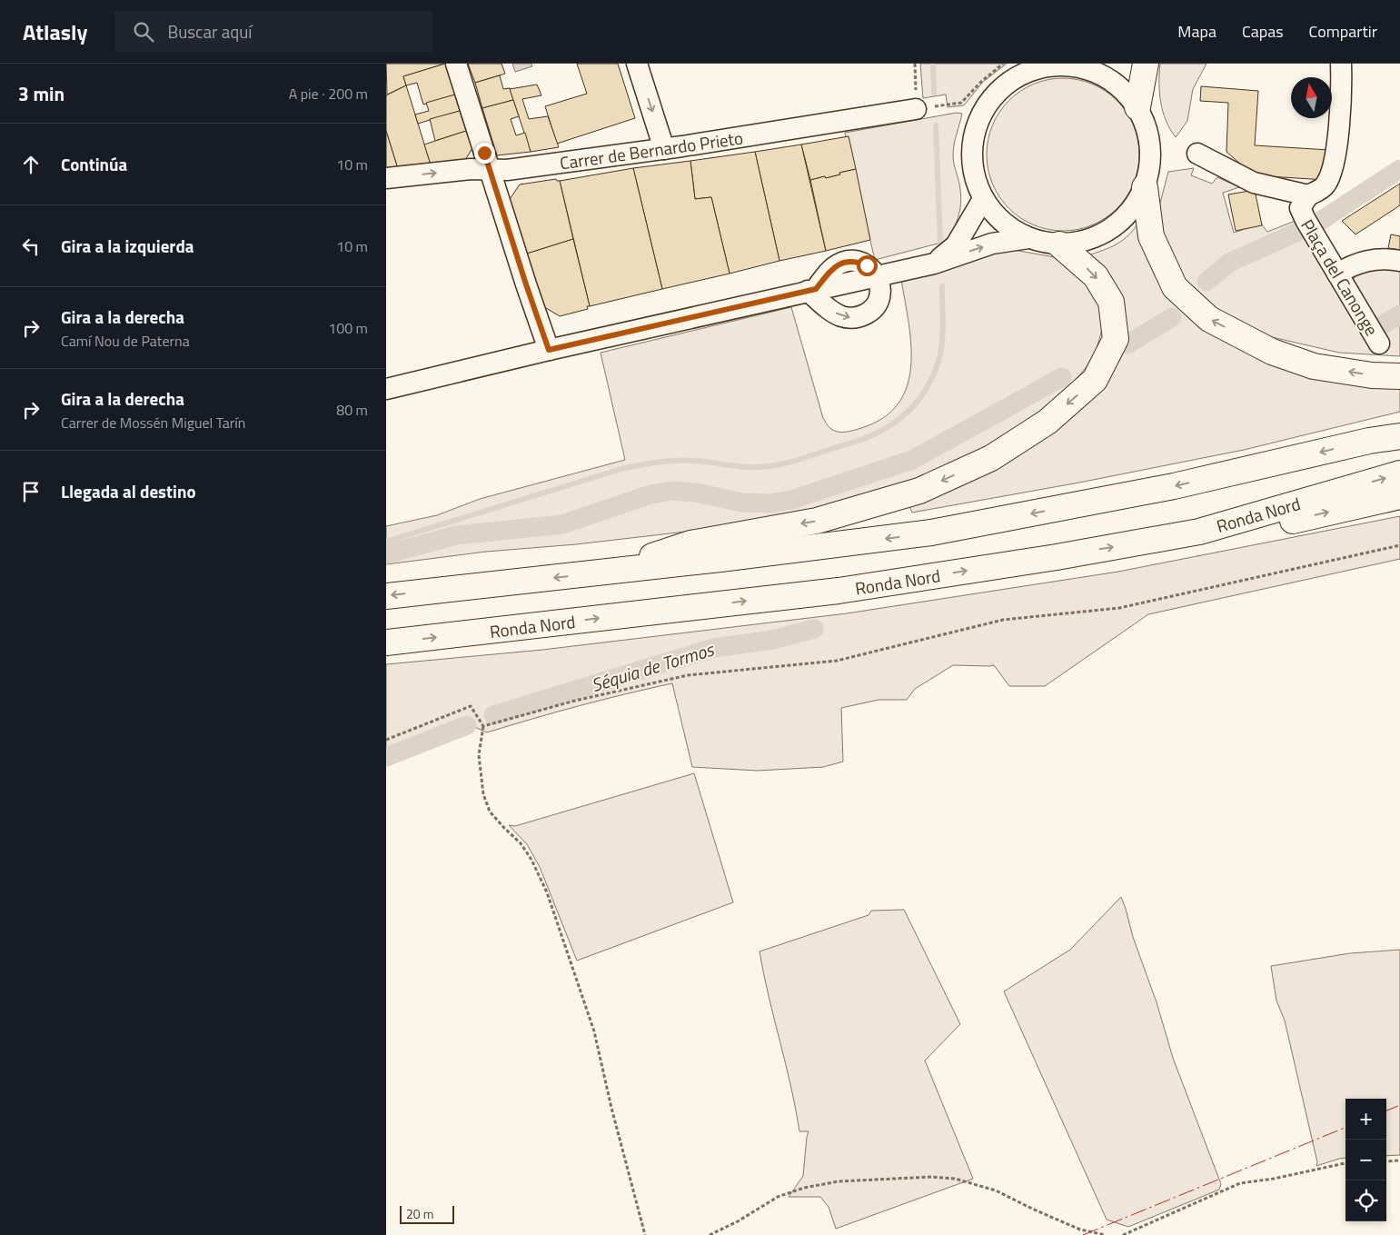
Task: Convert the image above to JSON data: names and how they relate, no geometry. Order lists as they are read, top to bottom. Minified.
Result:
{"streets":{"main road":["Ronda Nord"],"street":["Carrer de Bernardo Prieto","Plaça del Canonge"]},"water":["Séquia de Tormos"],"scale_bar":"20 m","north":"top","page":{"header":"Atlasly","search":"Buscar aquí","nav":["Mapa","Capas","Compartir"],"heading":["3 min","A pie · 200 m"],"list":[["Continúa","10 m"],["Gira a la izquierda","10 m"],["Gira a la derecha","Camí Nou de Paterna","100 m"],["Gira a la derecha","Carrer de Mossén Miguel Tarín","80 m"],"Llegada al destino"],"map_buttons":["+","−"],"scale":"20 m"}}
